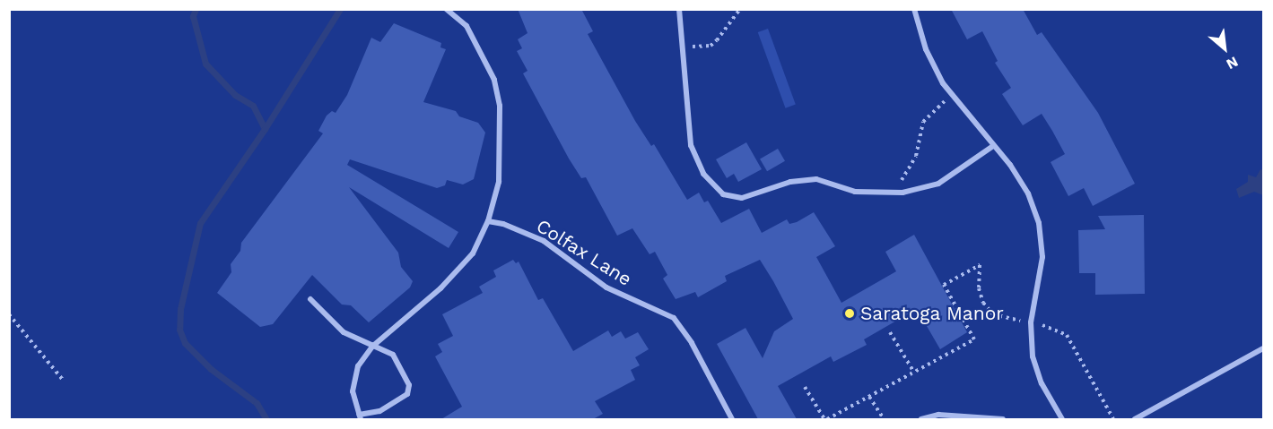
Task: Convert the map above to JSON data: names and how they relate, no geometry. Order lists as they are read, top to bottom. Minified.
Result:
{"streets":{"street":["Colfax Lane"]},"places":["Saratoga Manor"],"north":"bottom right"}
